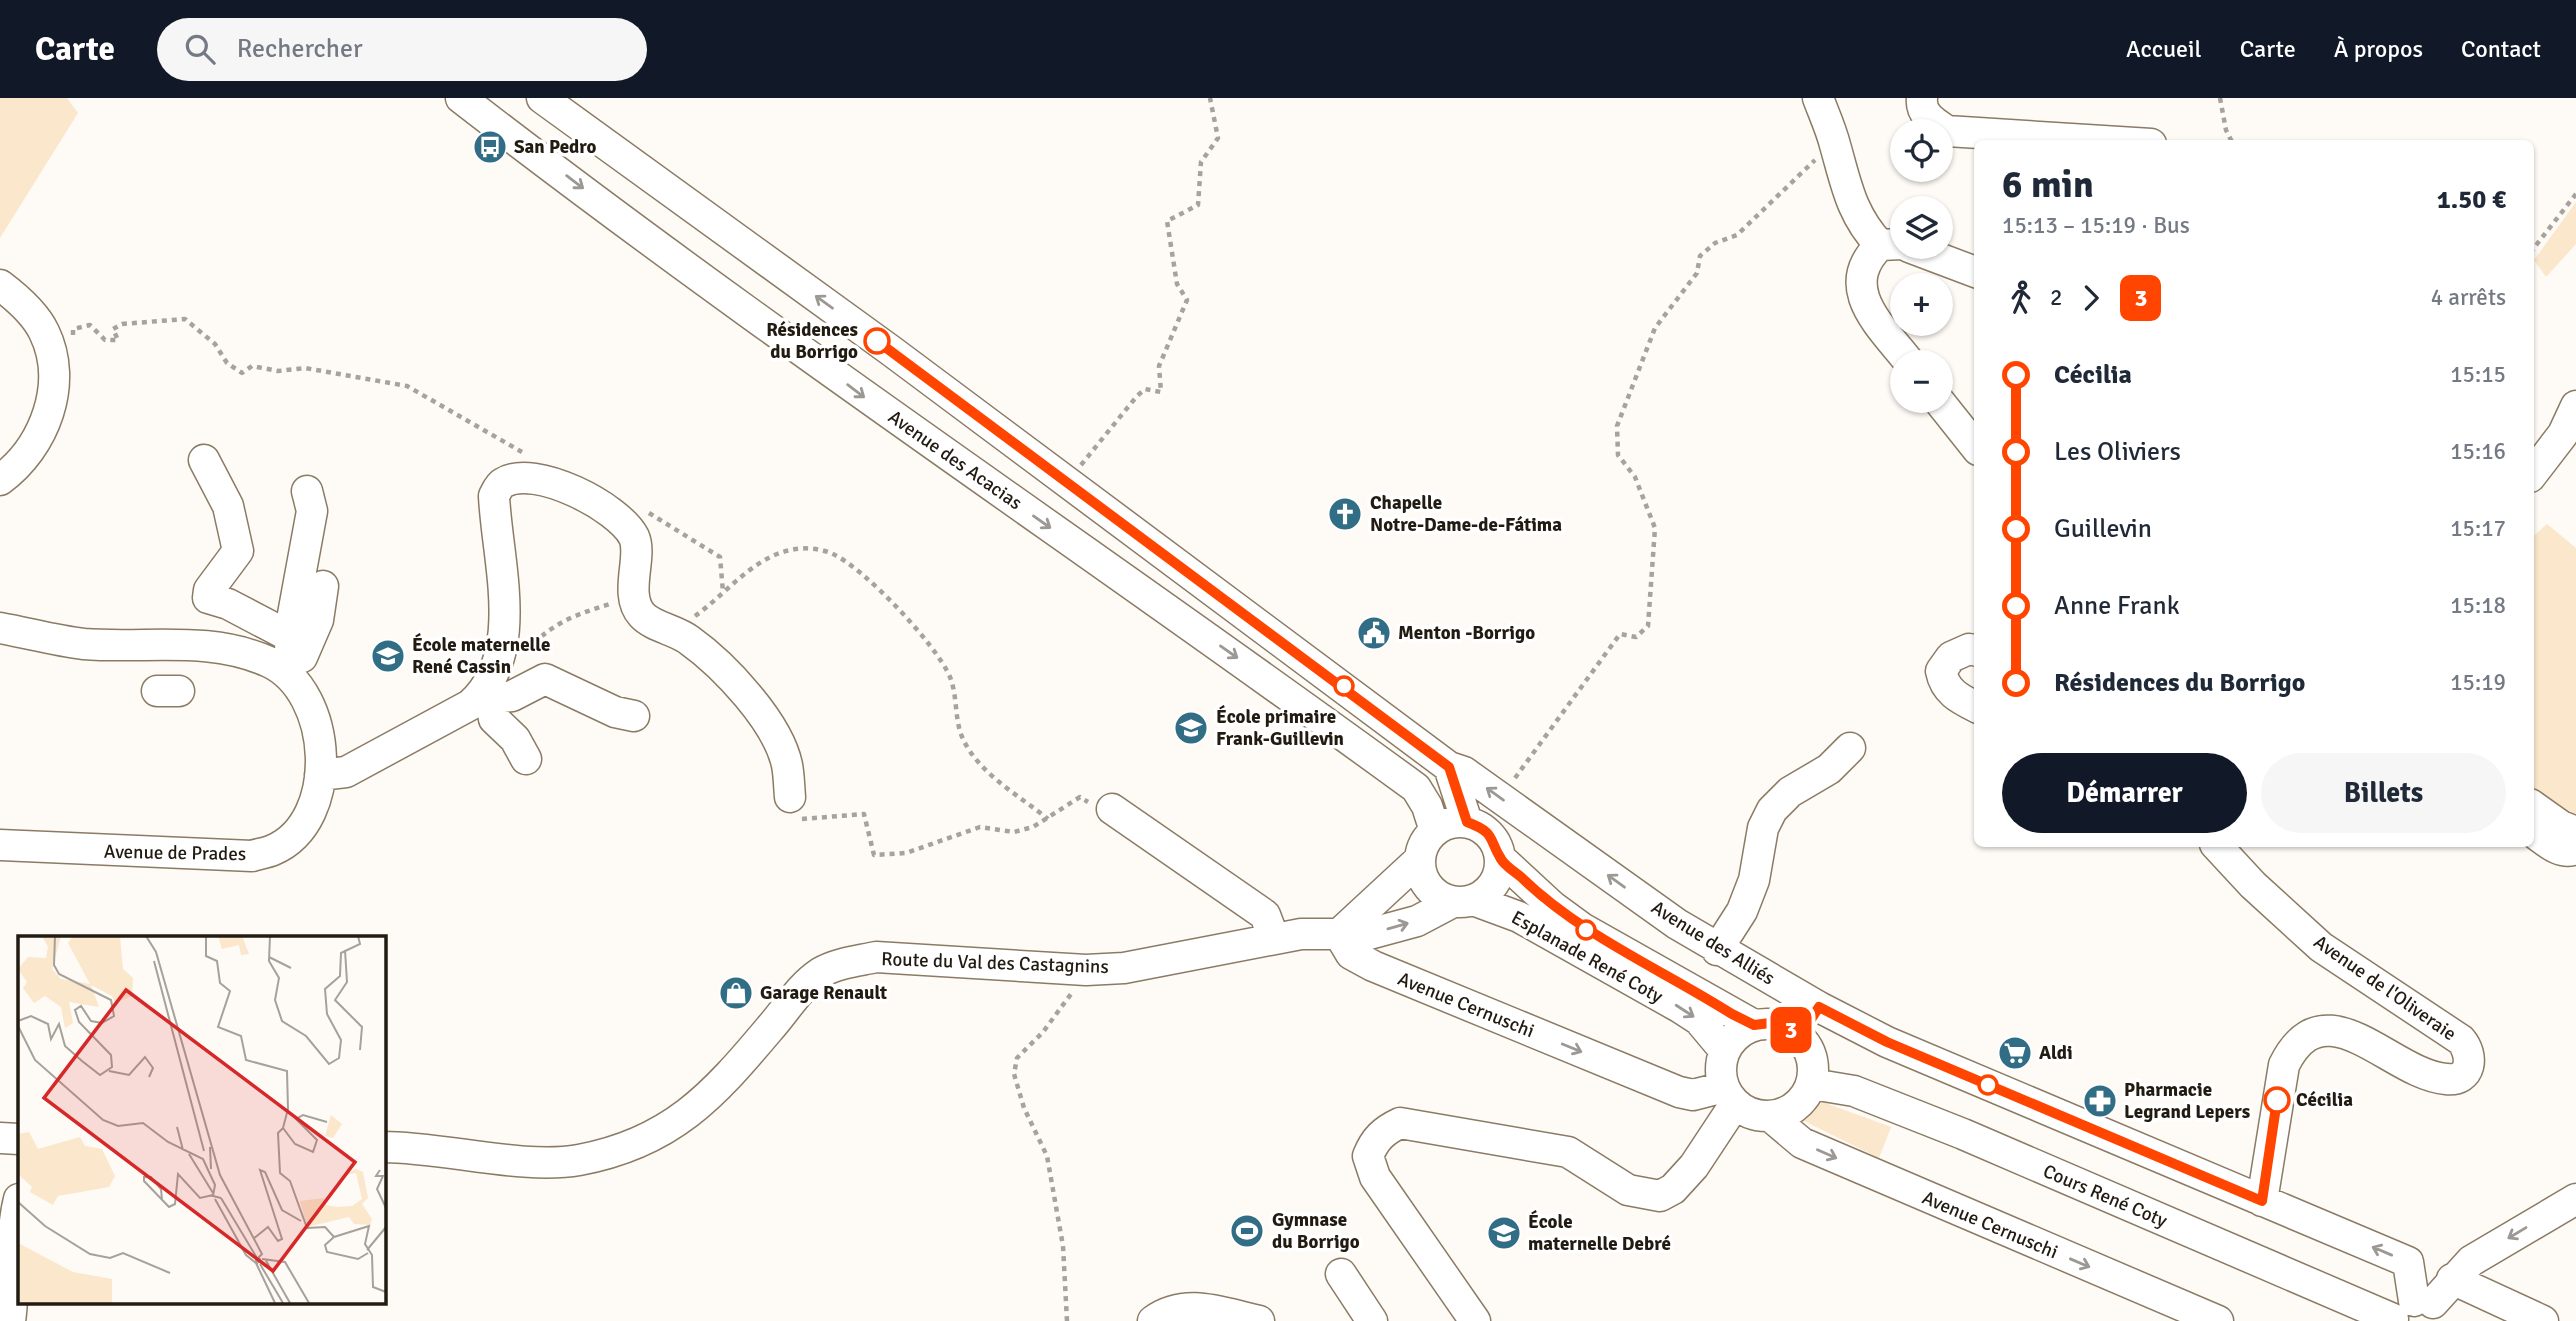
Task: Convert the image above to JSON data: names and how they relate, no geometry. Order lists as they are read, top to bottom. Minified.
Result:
{"streets":{"street":["Avenue des Acacias","Avenue de Prades","Avenue des Alliés","Esplanade René Coty","Route du Val des Castagnins","Avenue de l'Oliveraie","Avenue Cernuschi","Cours René Coty"]},"crossings":[["Avenue des Acacias","Esplanade René Coty"],["Avenue des Alliés","Avenue de l'Oliveraie"],["Avenue des Alliés","Cours René Coty"],["Esplanade René Coty","Avenue Cernuschi"],["Esplanade René Coty","Cours René Coty"],["Route du Val des Castagnins","Avenue Cernuschi"],["Avenue Cernuschi","Cours René Coty"]],"one_way":["Avenue des Alliés","Avenue Cernuschi"],"places":{"bus stop":["San Pedro"],"other":["Résidences du Borrigo","Cécilia"],"church":["Chapelle Notre-Dame-de-Fátima"],"public building":["Menton -Borrigo"],"school or university":["École maternelle René Cassin","École primaire Frank-Guillevin","École maternelle Debré"],"shop":["Garage Renault"],"supermarket":["Aldi"],"pharmacy":["Pharmacie Legrand Lepers"],"sports":["Gymnase du Borrigo"]},"lines":["bus line 3"],"page":{"header":"Carte","search":"Rechercher","nav":["Accueil","Carte","À propos","Contact"],"on_map":"3","map_buttons":["+","−"],"heading":["6 min","15:13 – 15:19 · Bus","1.50 €"],"legs":["2","3","4 arrêts"],"list":[{"name":"Cécilia","value":"15:15"},{"name":"Les Oliviers","value":"15:16"},{"name":"Guillevin","value":"15:17"},{"name":"Anne Frank","value":"15:18"},{"name":"Résidences du Borrigo","value":"15:19"}],"buttons":["Démarrer","Billets"]}}
